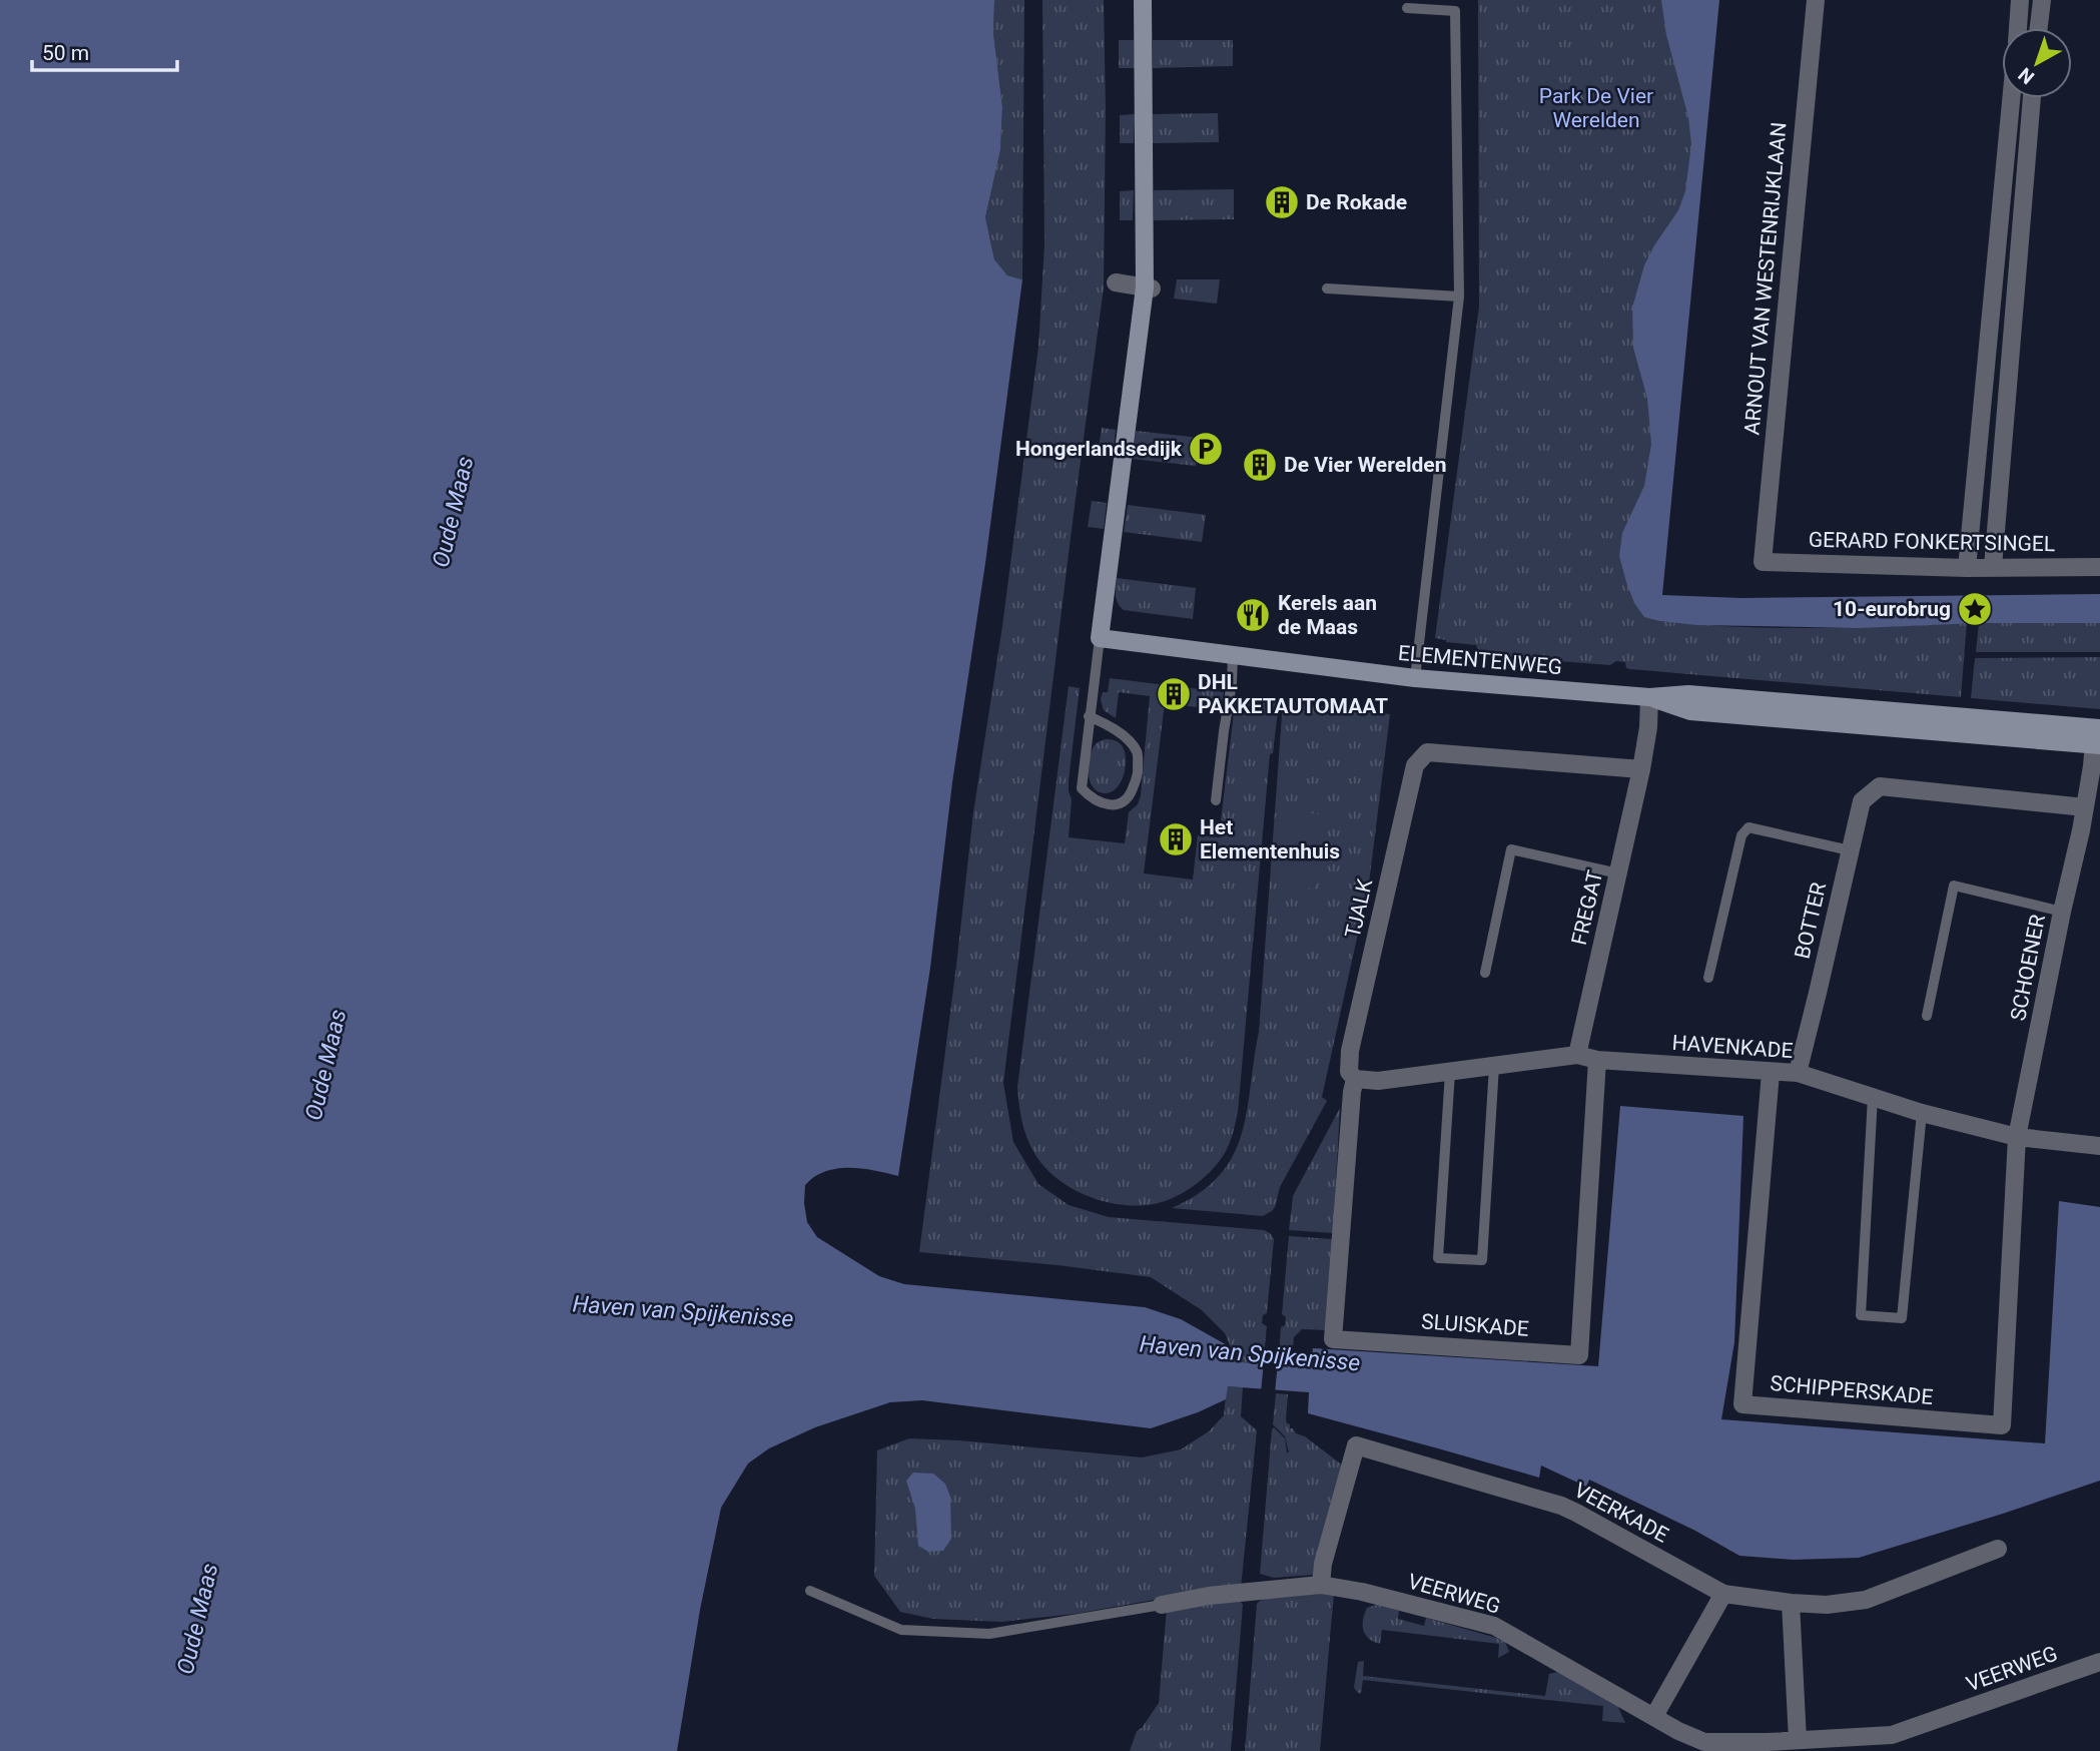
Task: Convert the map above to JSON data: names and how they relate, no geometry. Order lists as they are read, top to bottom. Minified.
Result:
{"streets":{"street":["ARNOUT VAN WESTENRIJKLAAN","GERARD FONKERTSINGEL","ELEMENTENWEG","FREGAT","TJALK","BOTTER","SCHOENER","HAVENKADE","SLUISKADE","SCHIPPERSKADE","VEERKADE","VEERWEG"]},"crossings":[["ARNOUT VAN WESTENRIJKLAAN","GERARD FONKERTSINGEL"],["ELEMENTENWEG","FREGAT"],["ELEMENTENWEG","SCHOENER"],["FREGAT","TJALK"],["FREGAT","HAVENKADE"],["TJALK","HAVENKADE"],["TJALK","SLUISKADE"],["BOTTER","SCHOENER"],["BOTTER","HAVENKADE"],["SCHOENER","HAVENKADE"],["SCHOENER","SCHIPPERSKADE"],["HAVENKADE","SLUISKADE"],["HAVENKADE","SCHIPPERSKADE"],["VEERKADE","VEERWEG"]],"water":["Oude Maas","Haven van Spijkenisse"],"parks":["Park De Vier Werelden"],"places":{"building":["De Rokade","De Vier Werelden","DHL PAKKETAUTOMAAT","Het Elementenhuis"],"parking":["Hongerlandsedijk"],"place":["10-eurobrug"],"restaurant":["Kerels aan de Maas"]},"scale_bar":"50 m","north":"bottom left"}
